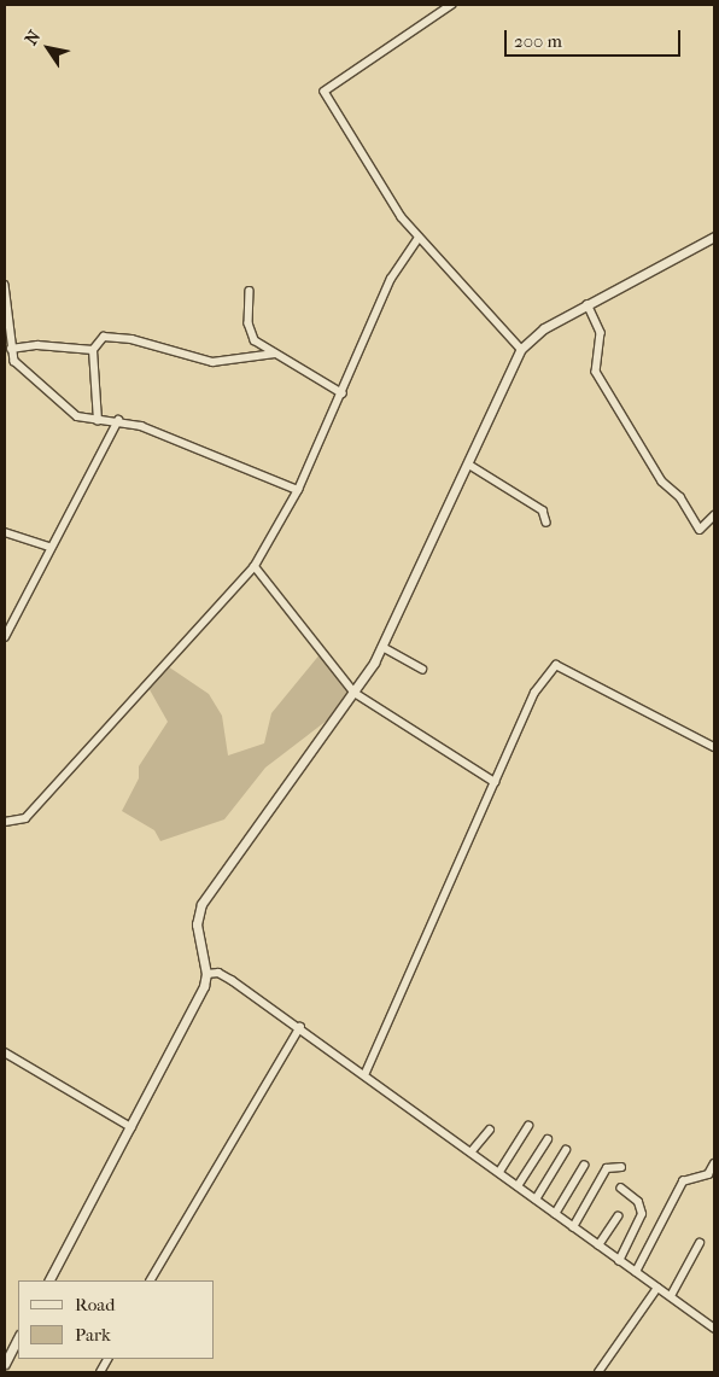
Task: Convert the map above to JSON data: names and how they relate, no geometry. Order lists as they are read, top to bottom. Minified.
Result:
{"legend":["Road","Park"],"scale_bar":"200 m","north":"top left"}
